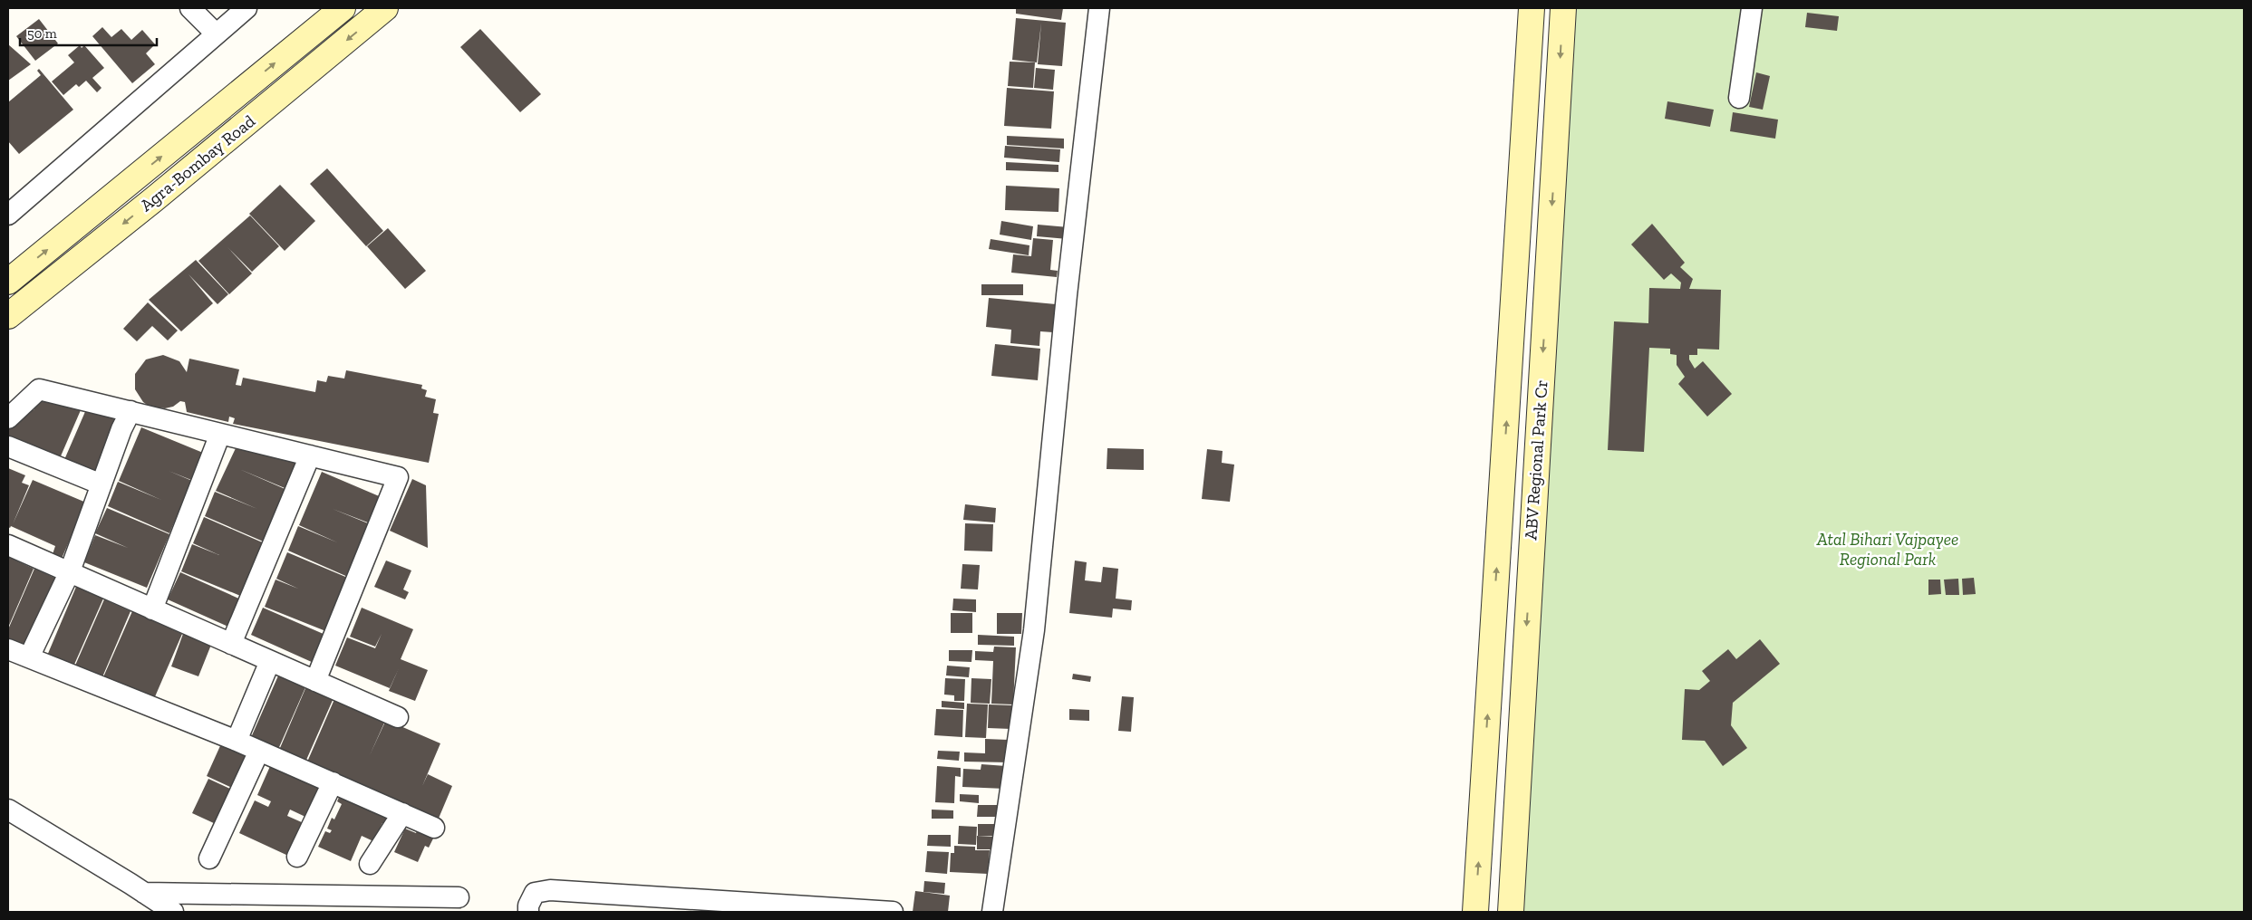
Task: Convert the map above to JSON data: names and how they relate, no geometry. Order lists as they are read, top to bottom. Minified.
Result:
{"streets":{"street":["Agra-Bombay Road","ABV Regional Park Cr"]},"parks":["Atal Bihari Vajpayee Regional Park"],"scale_bar":"50 m"}
